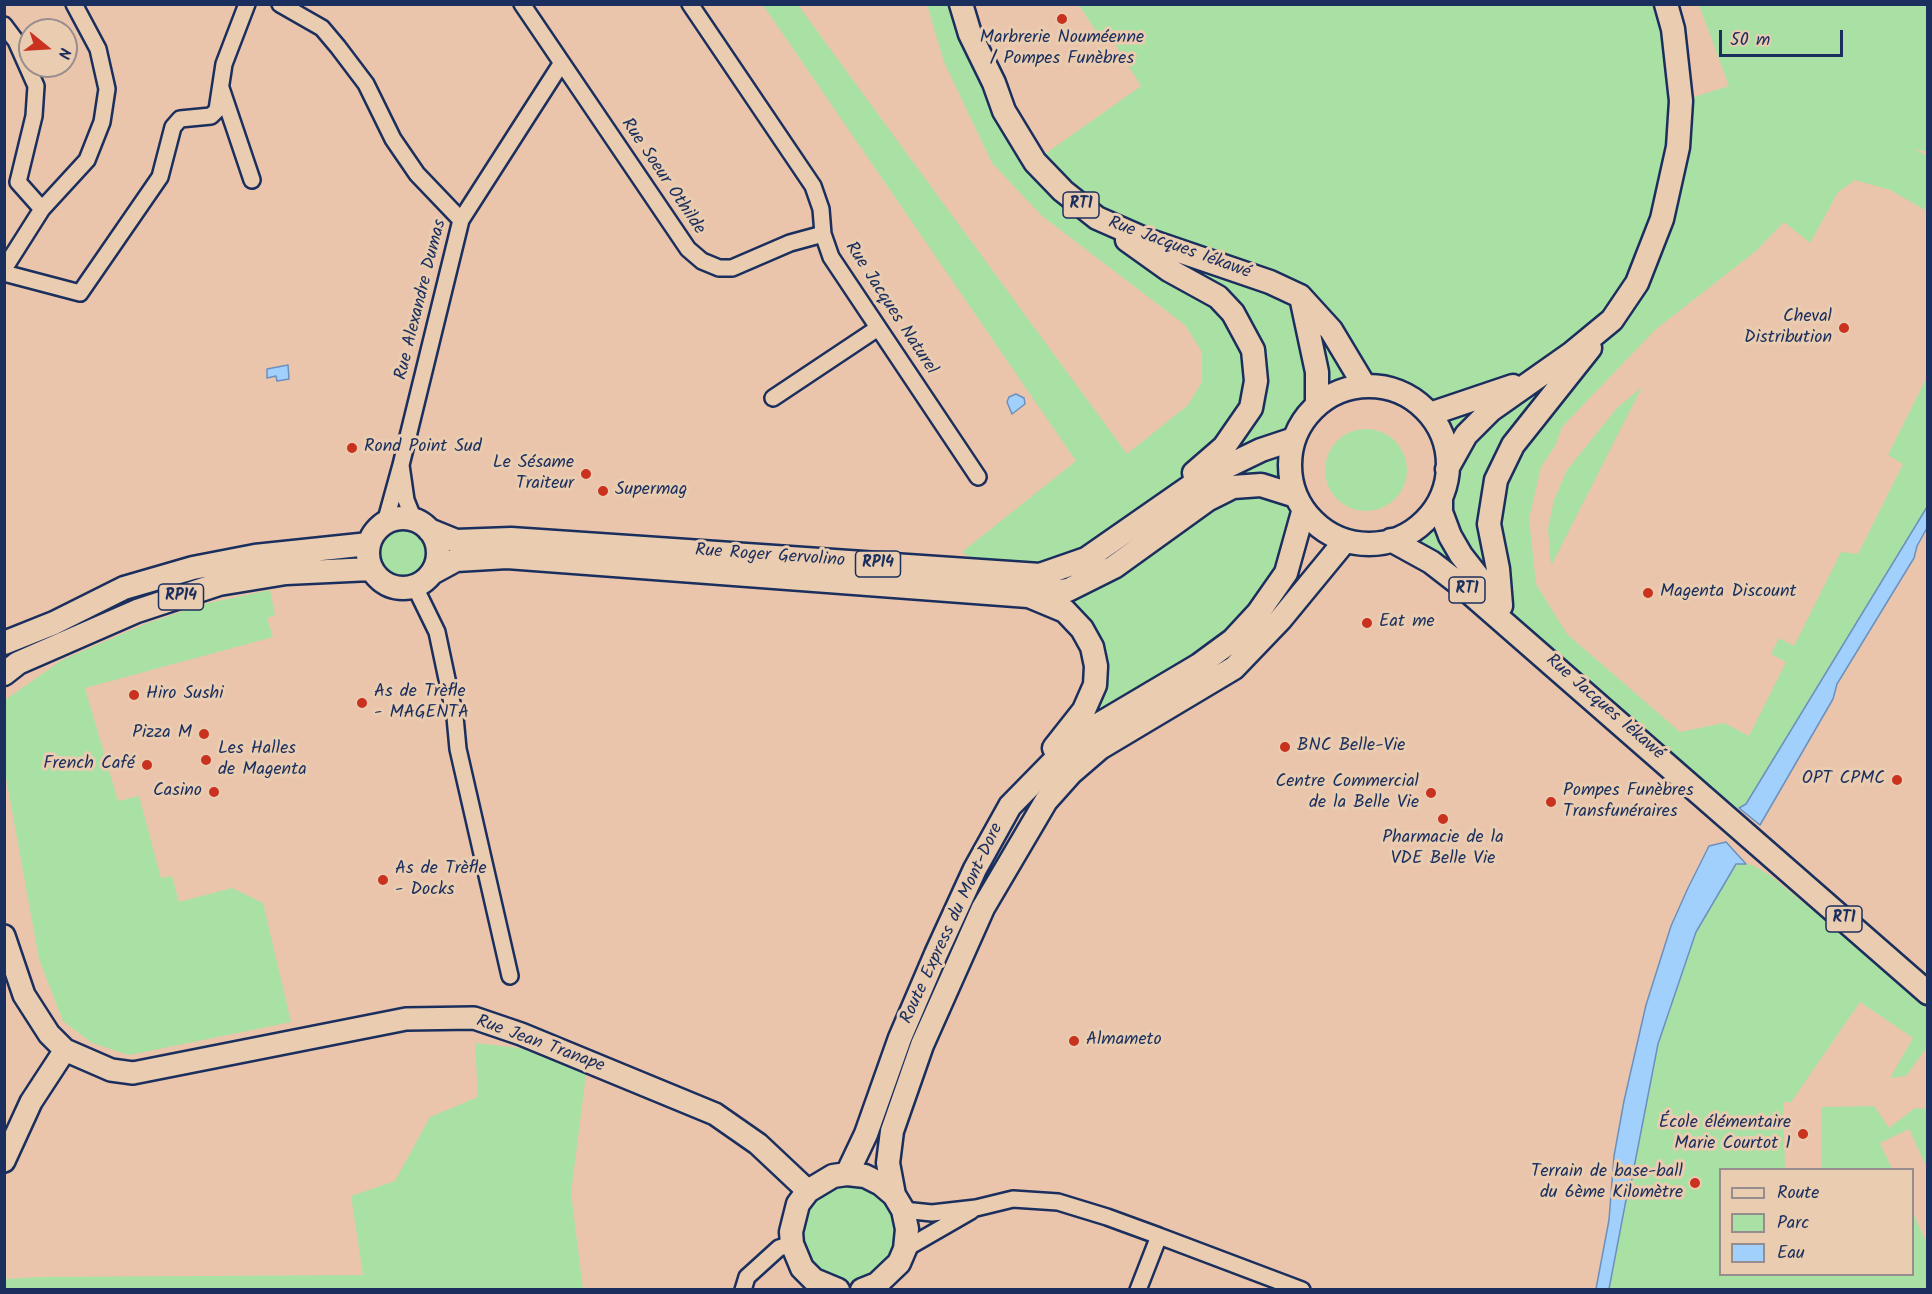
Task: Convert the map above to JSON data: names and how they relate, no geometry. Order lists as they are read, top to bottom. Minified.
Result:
{"streets":{"main road":["RT1","Rue Jacques Iékawé","Rue Roger Gervolino","RP14","Route Express du Mont-Dore","Rue Jean Tranape"],"street":["Rue Soeur Othilde","Rue Alexandre Dumas","Rue Jacques Naturel"]},"crossings":[["Rue Soeur Othilde","Rue Alexandre Dumas"],["Rue Soeur Othilde","Rue Jacques Naturel"],["RT1","Rue Jacques Iékawé"],["RT1","Rue Roger Gervolino"],["RT1","Route Express du Mont-Dore"],["Rue Jacques Iékawé","Rue Roger Gervolino"],["Rue Jacques Iékawé","Route Express du Mont-Dore"],["Rue Alexandre Dumas","Rue Roger Gervolino"],["Rue Alexandre Dumas","RP14"],["Rue Roger Gervolino","RP14"],["Rue Roger Gervolino","Route Express du Mont-Dore"]],"places":["Marbrerie Nouméenne / Pompes Funèbres","Cheval Distribution","Rond Point Sud","Le Sésame Traiteur","Supermag","Magenta Discount","Eat me","Hiro Sushi","As de Trèfle - MAGENTA","Pizza M","BNC Belle-Vie","Les Halles de Magenta","French Café","OPT CPMC","Casino","Centre Commercial de la Belle Vie","Pompes Funèbres Transfunéraires","Pharmacie de la VDE Belle Vie","As de Trèfle - Docks","Almameto","École élémentaire Marie Courtot 1","Terrain de base-ball du 6ème Kilomètre"],"legend":["Route","Parc","Eau"],"scale_bar":"50 m","north":"right"}
